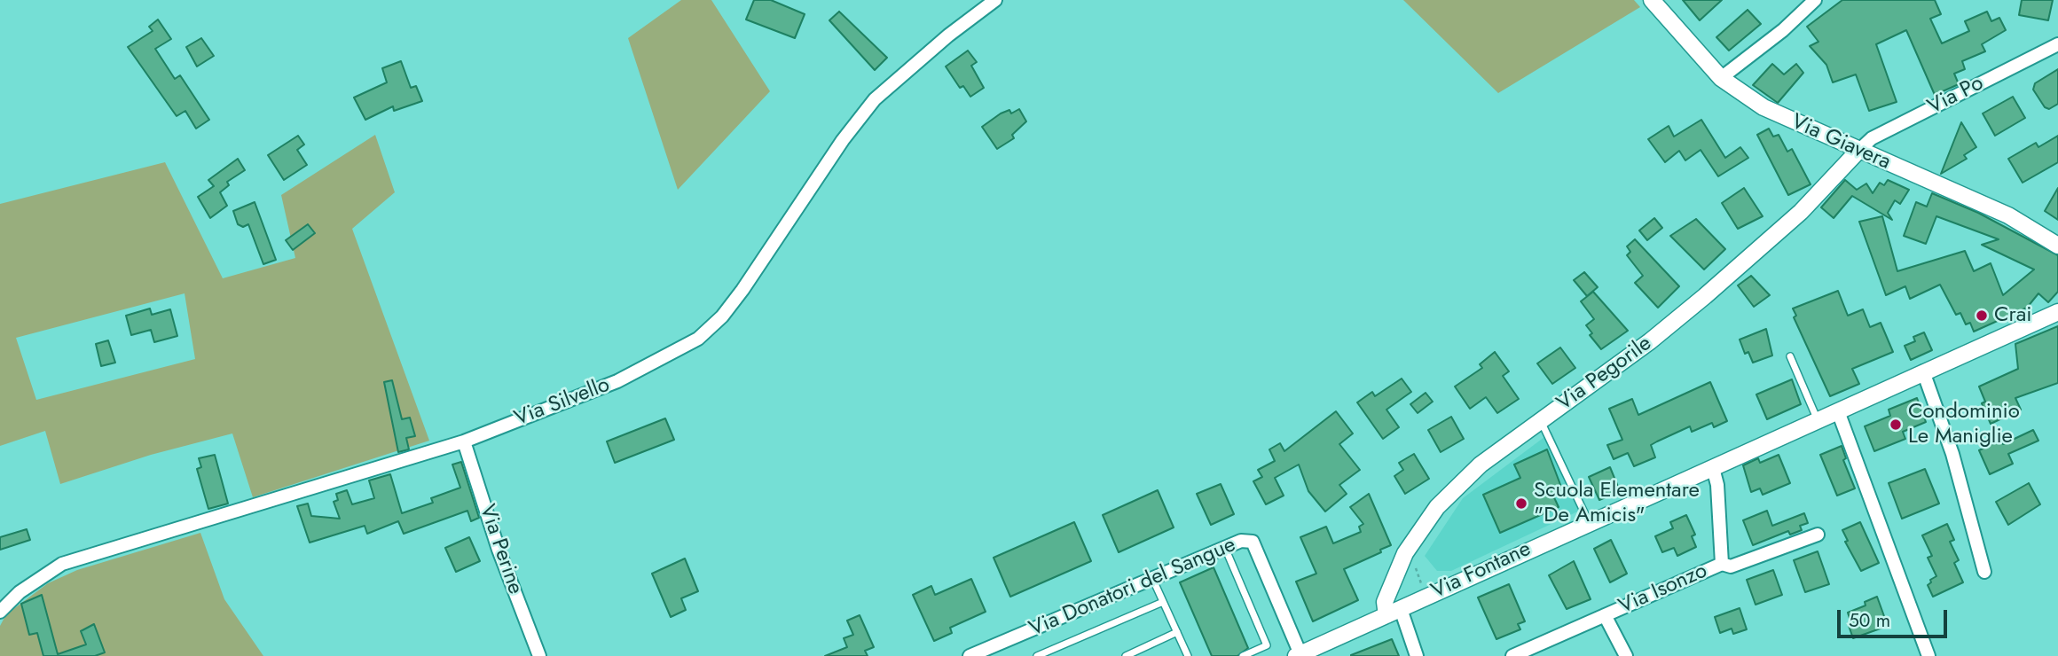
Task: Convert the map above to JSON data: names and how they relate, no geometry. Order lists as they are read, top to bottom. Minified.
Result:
{"streets":{"street":["Via Po","Via Giavera","Via Pegorile","Via Silvello","Via Perine","Via Fontane","Via Donatori del Sangue","Via Isonzo"]},"crossings":[["Via Po","Via Giavera"],["Via Po","Via Pegorile"],["Via Giavera","Via Pegorile"],["Via Pegorile","Via Fontane"],["Via Silvello","Via Perine"],["Via Fontane","Via Donatori del Sangue"],["Via Fontane","Via Isonzo"]],"places":["Crai","Condominio Le Maniglie","Scuola Elementare \"De Amicis\""],"scale_bar":"50 m"}
